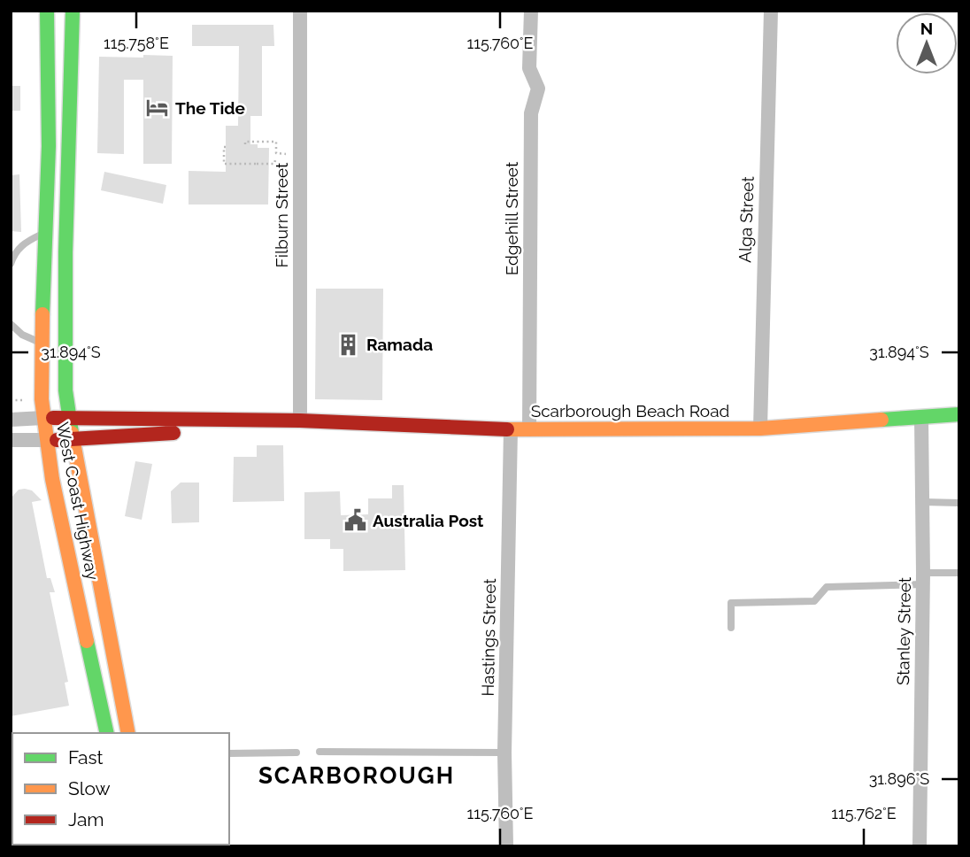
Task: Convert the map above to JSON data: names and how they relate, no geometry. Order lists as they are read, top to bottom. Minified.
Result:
{"streets":{"main road":["Scarborough Beach Road","West Coast Highway"],"street":["Filburn Street","Edgehill Street","Alga Street","Stanley Street","Hastings Street"]},"crossings":[["Filburn Street","Scarborough Beach Road"],["Edgehill Street","Scarborough Beach Road"],["Alga Street","Scarborough Beach Road"],["Scarborough Beach Road","West Coast Highway"],["Scarborough Beach Road","Stanley Street"],["Scarborough Beach Road","Hastings Street"]],"districts":["SCARBOROUGH"],"places":{"hotel":["The Tide"],"building":["Ramada"],"public building":["Australia Post"]},"legend":["Fast","Slow","Jam"],"north":"top","coordinates":["115.758°E","115.760°E","31.894°S","31.896°S","115.762°E"]}
